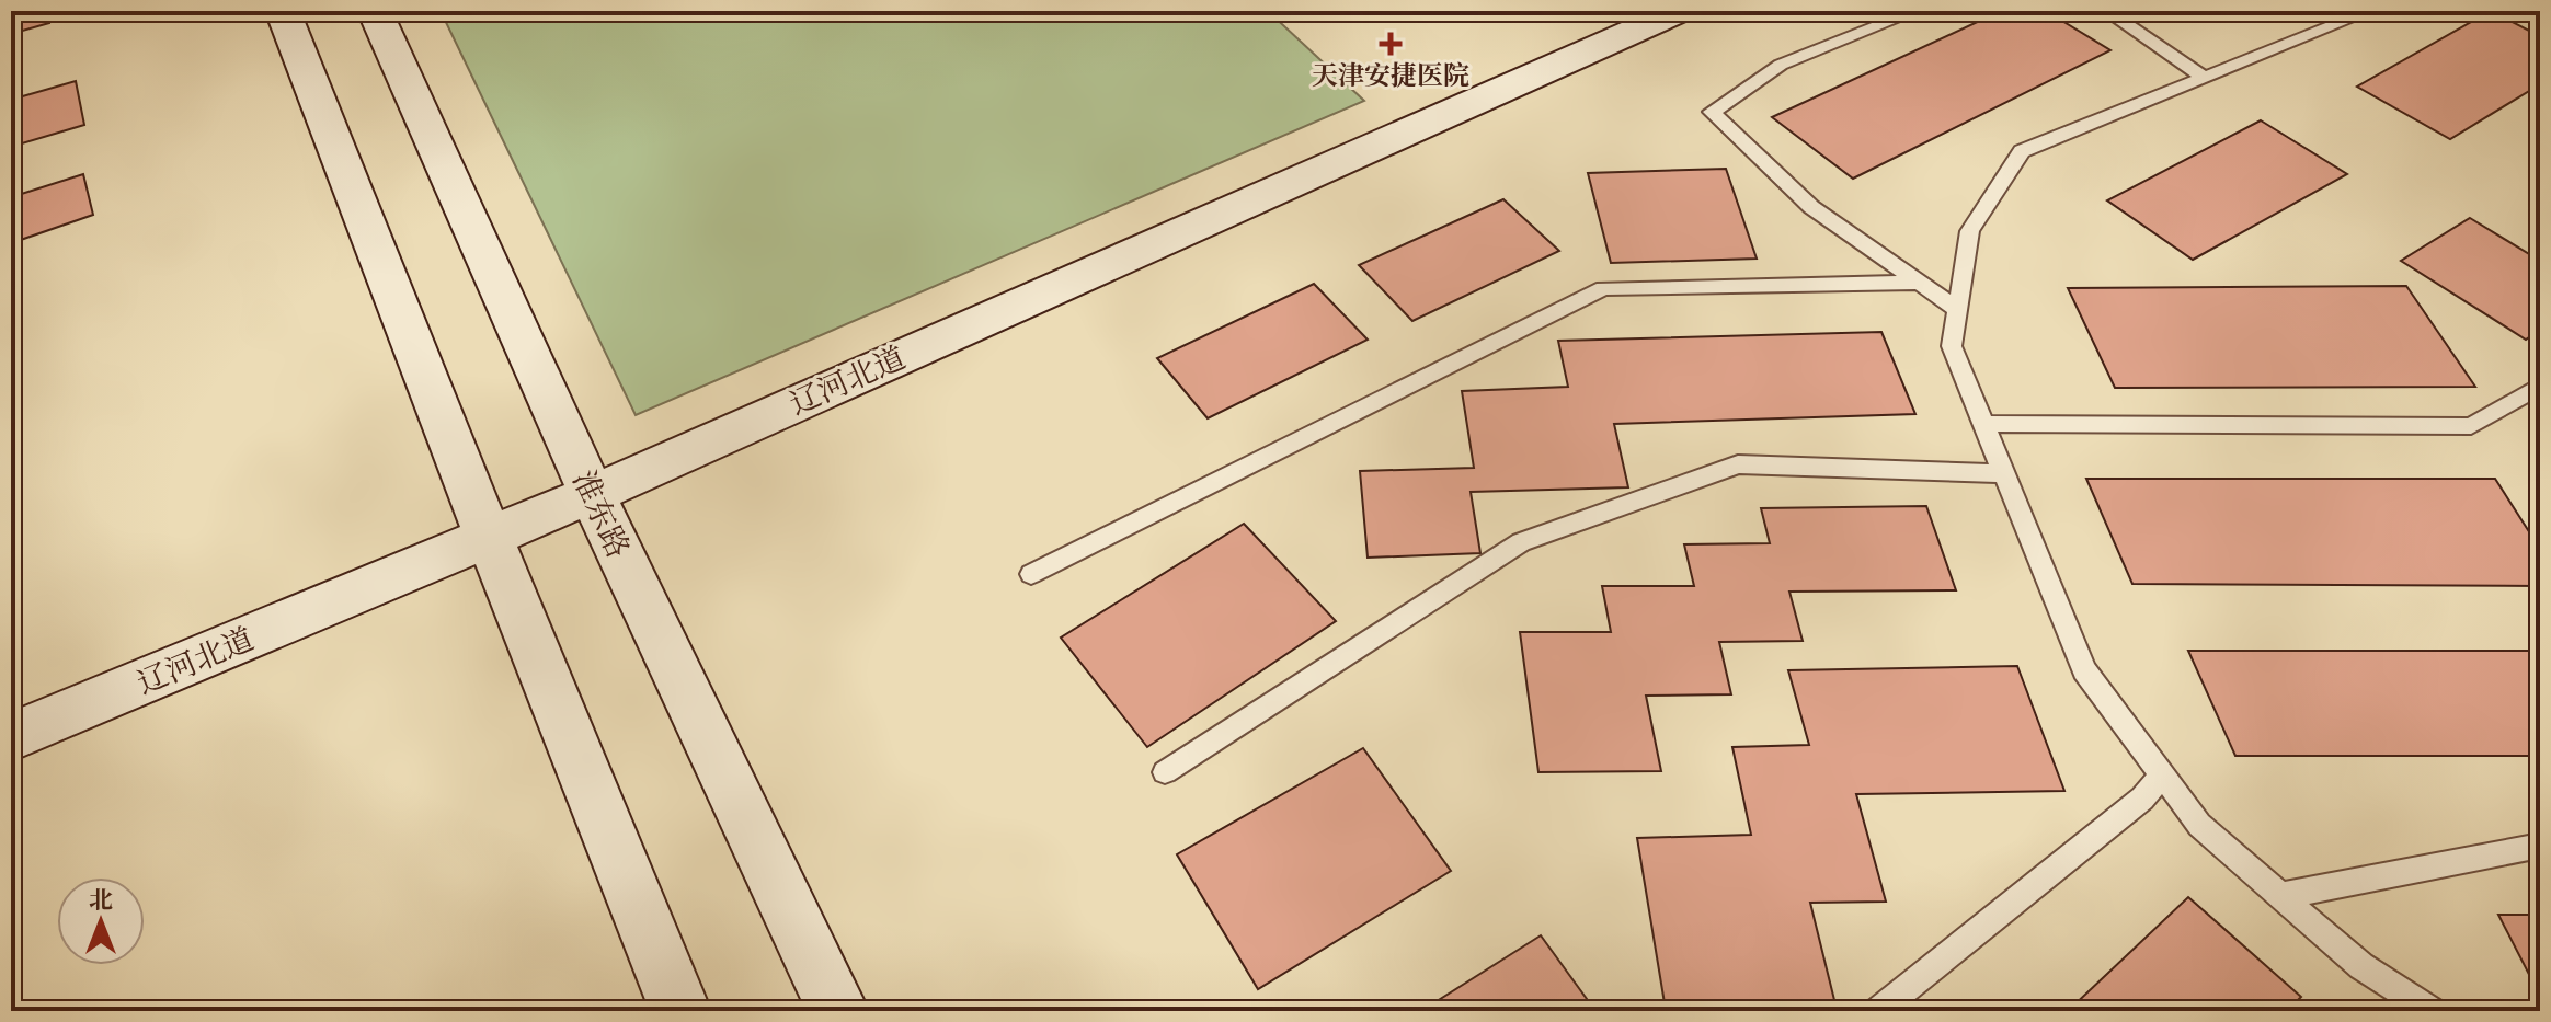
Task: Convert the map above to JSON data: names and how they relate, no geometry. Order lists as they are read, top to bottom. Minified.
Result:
{"streets":{"main road":["辽河北道","淮东路"]},"crossings":[["辽河北道","淮东路"]],"places":{"health":["天津安捷医院"]},"north":"top"}
